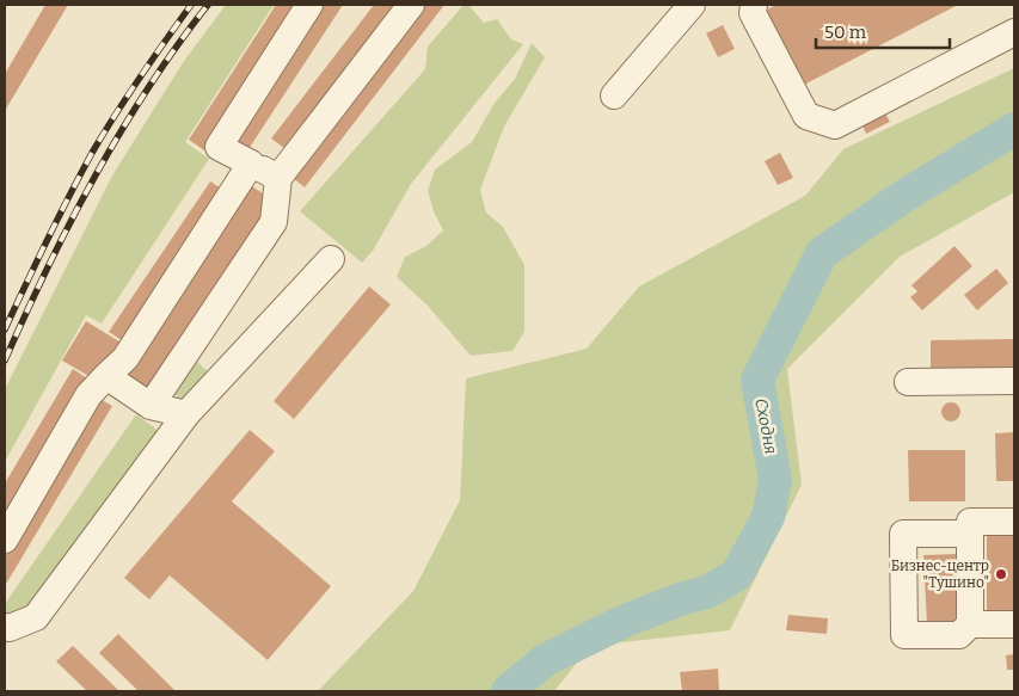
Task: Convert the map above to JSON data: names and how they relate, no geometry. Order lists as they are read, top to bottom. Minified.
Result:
{"water":["Сходня"],"places":["Бизнес-центр \"Тушино\""],"scale_bar":"50 m"}
